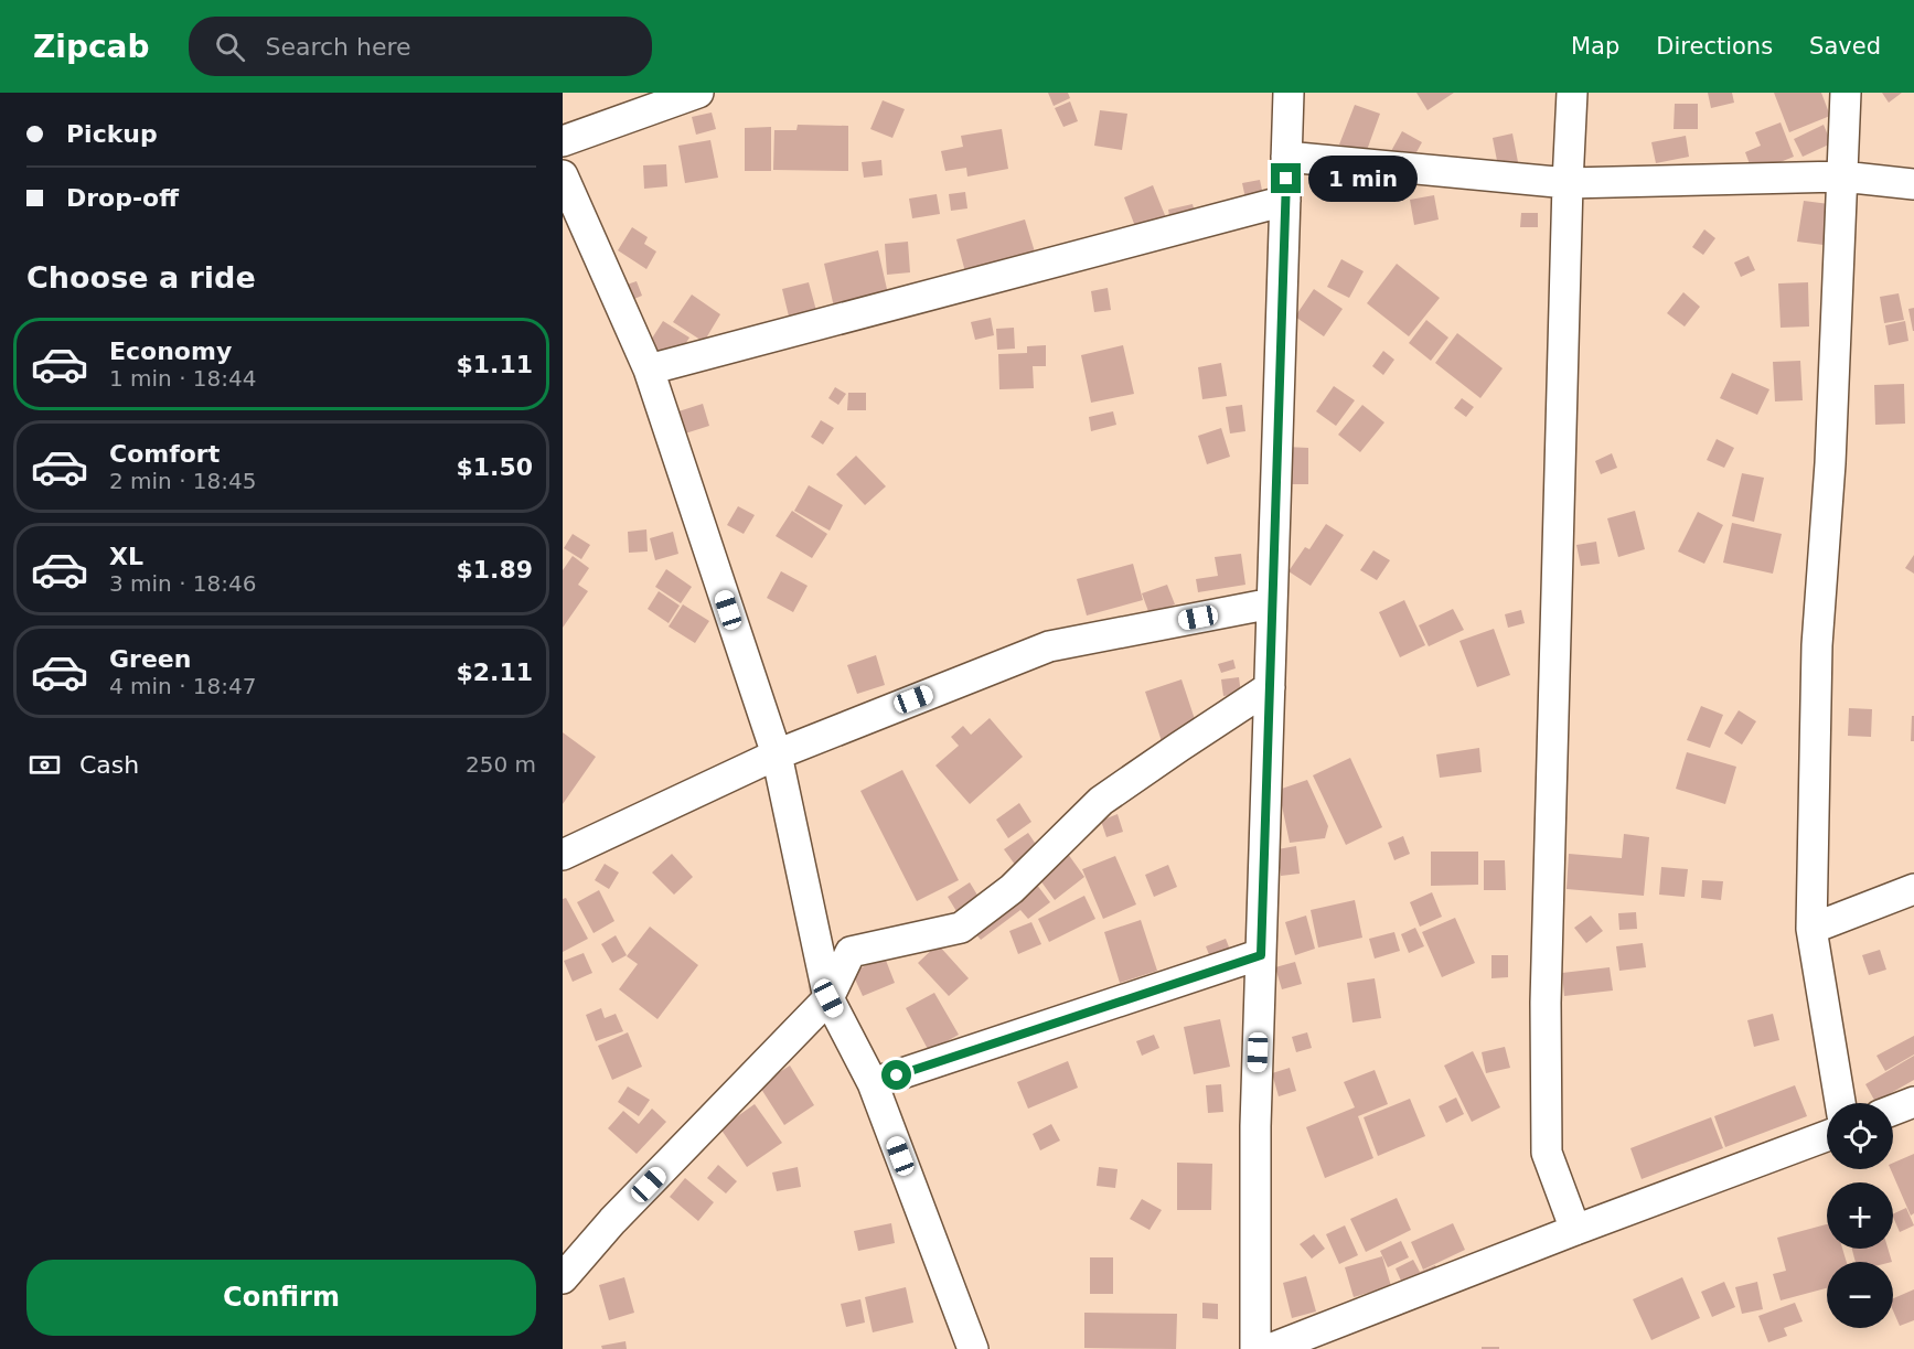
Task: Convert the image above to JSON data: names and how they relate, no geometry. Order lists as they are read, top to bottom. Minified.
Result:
{"page":{"header":"Zipcab","search":"Search here","nav":["Map","Directions","Saved"],"banner":["Pickup","Drop-off"],"bubble":"1 min","heading":"Choose a ride","list":[{"name":"Economy","note":"1 min · 18:44","value":"$1.11"},{"name":"Comfort","note":"2 min · 18:45","value":"$1.50"},{"name":"XL","note":"3 min · 18:46","value":"$1.89"},{"name":"Green","note":"4 min · 18:47","value":"$2.11"}],"pay":["Cash","250 m"],"map_buttons":["+","−"],"buttons":"Confirm"}}
